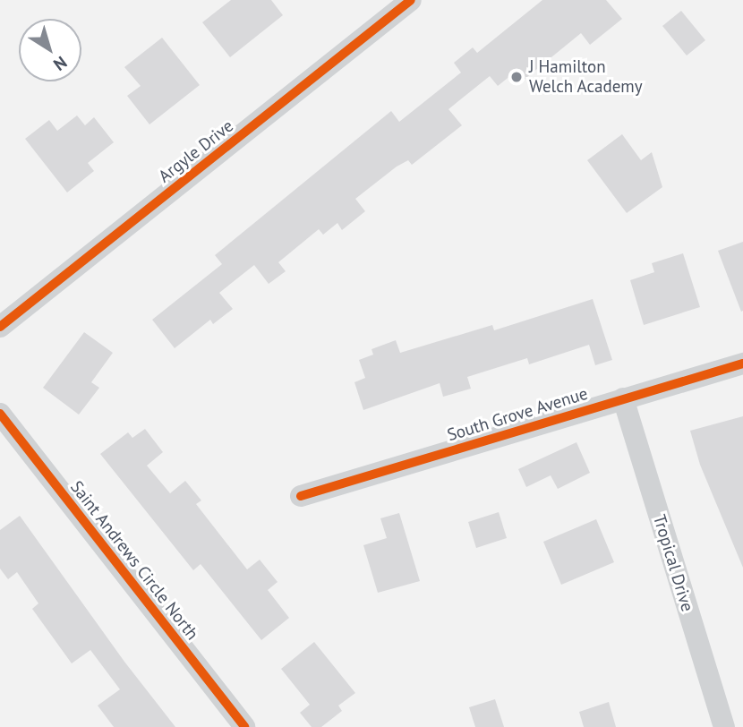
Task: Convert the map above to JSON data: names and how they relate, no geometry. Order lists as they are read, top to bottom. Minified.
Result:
{"streets":{"street":["Argyle Drive","South Grove Avenue","Saint Andrews Circle North","Tropical Drive"]},"crossings":[["South Grove Avenue","Tropical Drive"]],"places":["J Hamilton Welch Academy"],"north":"bottom right"}
